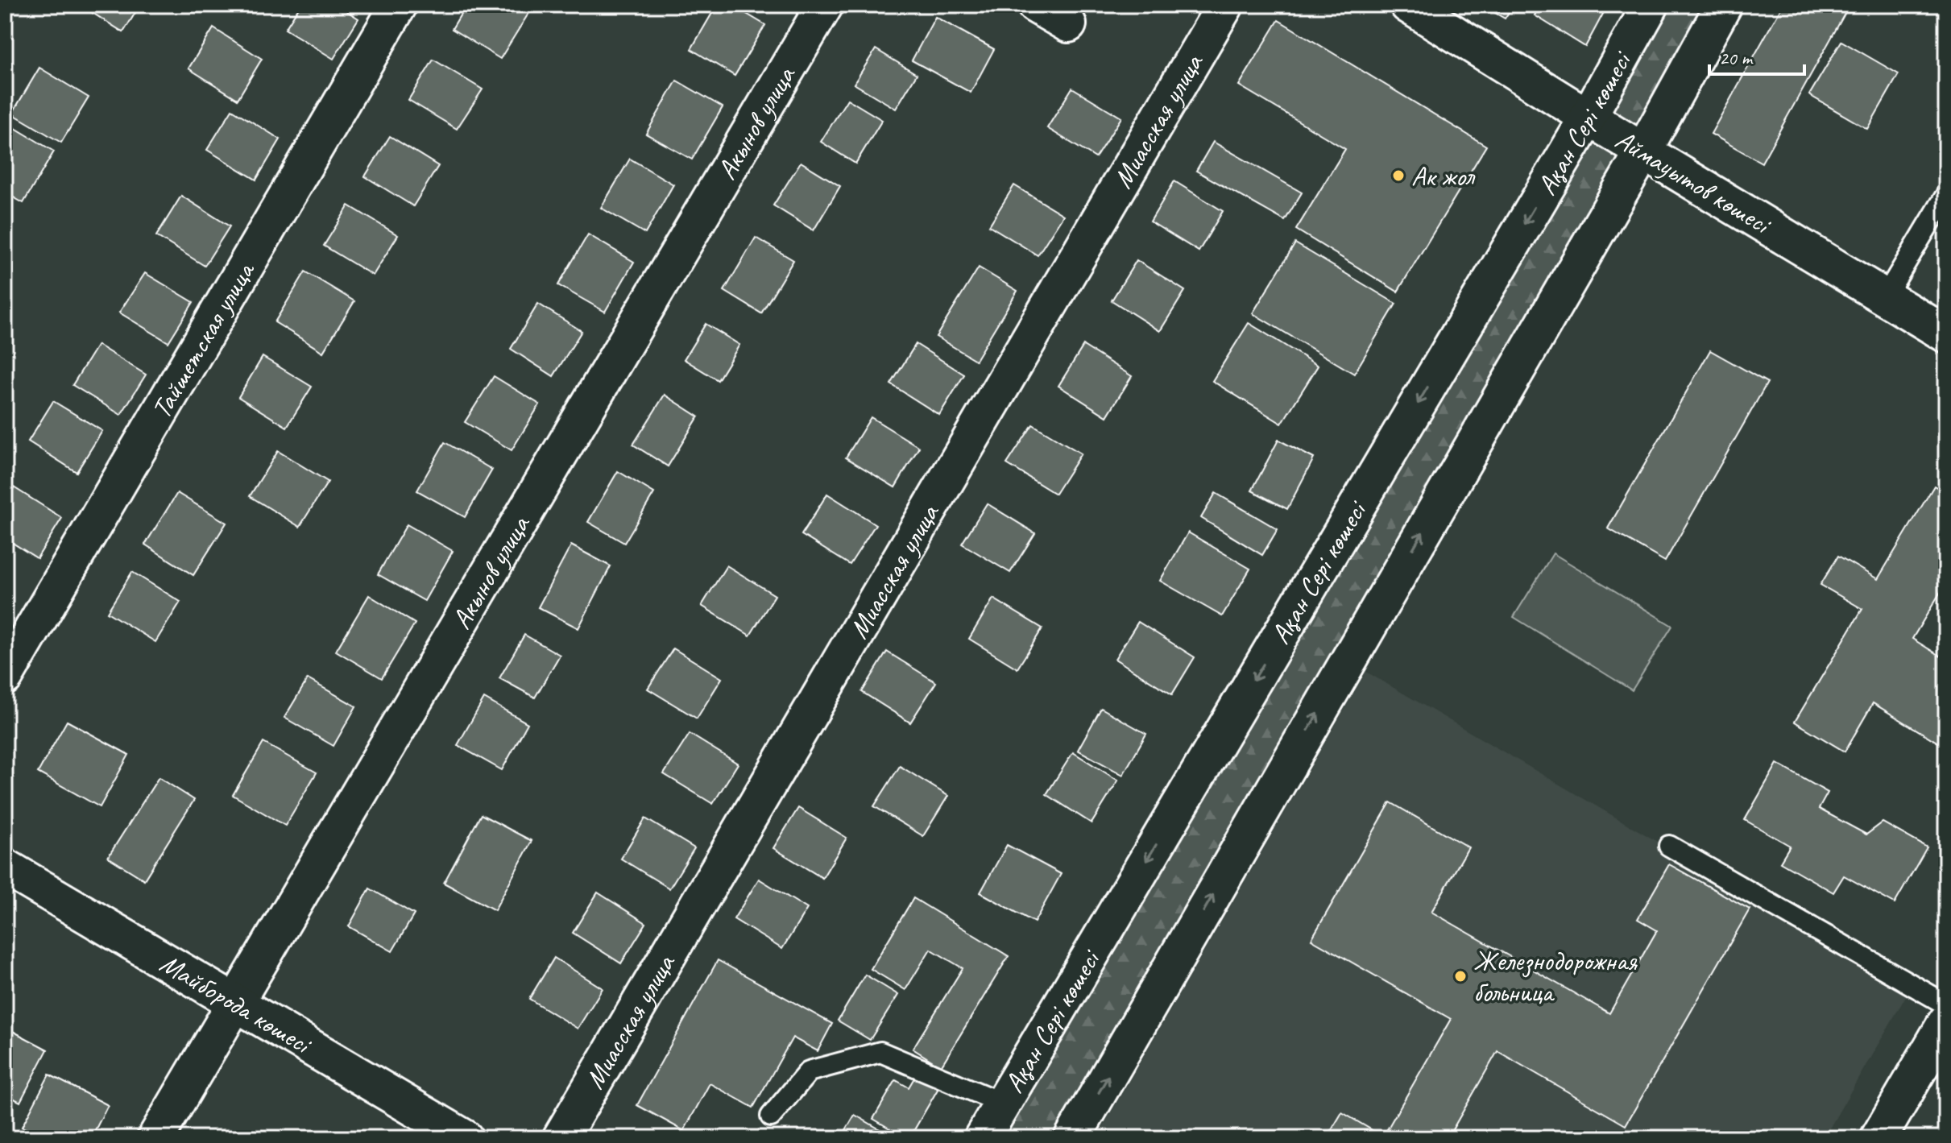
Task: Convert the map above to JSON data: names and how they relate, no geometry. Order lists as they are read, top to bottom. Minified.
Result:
{"streets":{"street":["Миасская улица","Акынов улица","Ақан Сері көшесі","Аймауытов көшесі","Тайшетская улица","Майборода көшесі"]},"crossings":[["Акынов улица","Майборода көшесі"],["Ақан Сері көшесі","Аймауытов көшесі"]],"places":["Ак жол","Железнодорожная больница"],"scale_bar":"20 m"}
